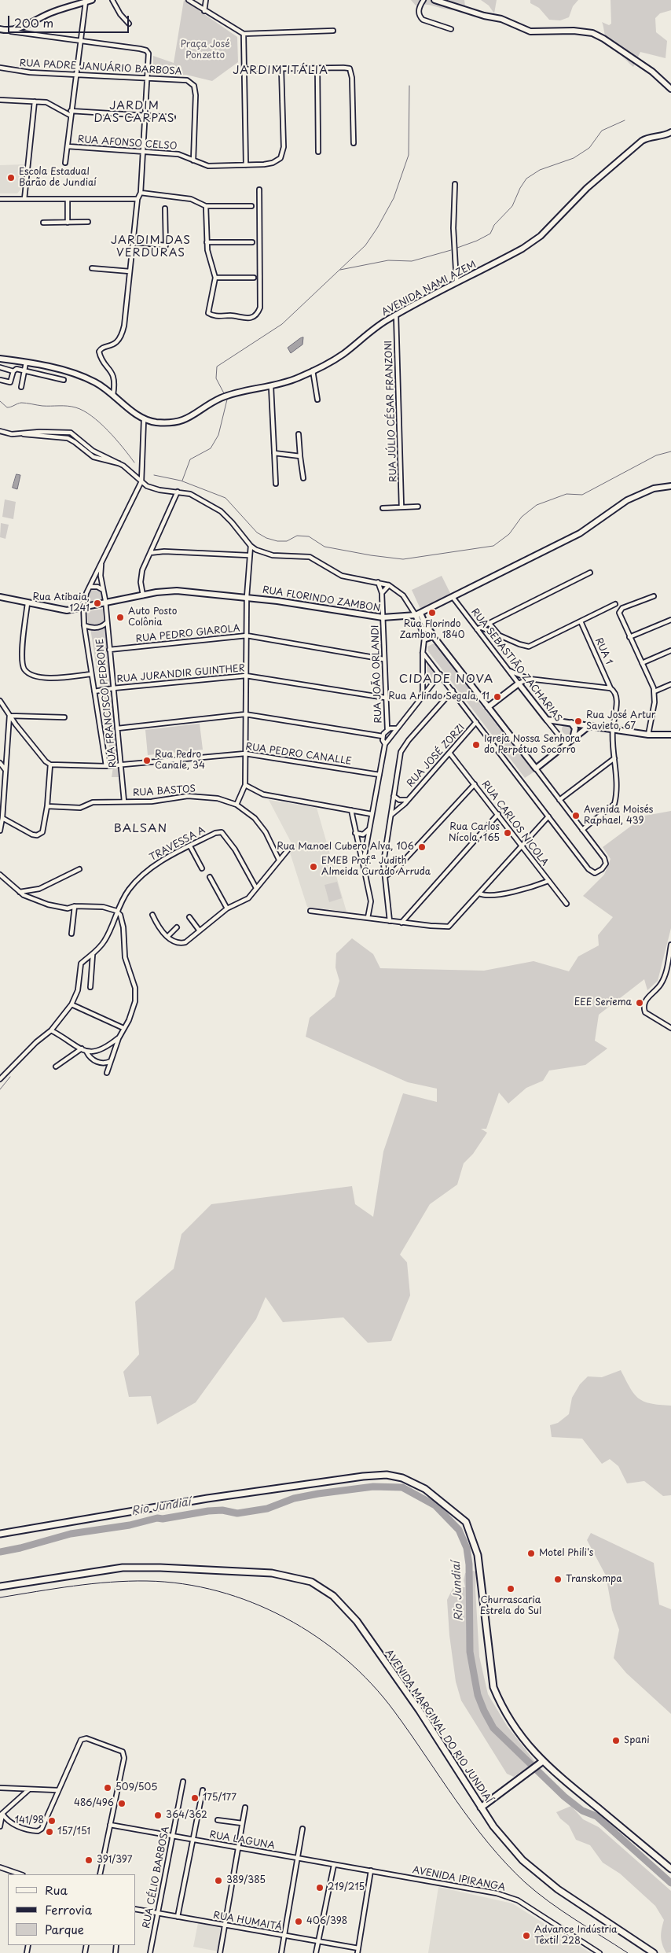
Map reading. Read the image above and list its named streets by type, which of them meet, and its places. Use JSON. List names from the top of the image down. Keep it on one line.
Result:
{"streets":{"main road":["AVENIDA MARGINAL DO RIO JUNDIAÍ"],"street":["RUA PADRE JANUÁRIO BARBOSA","RUA AFONSO CELSO","AVENIDA NAMI AZEM","RUA JÚLIO CÉSAR FRANZONI","RUA FLORINDO ZAMBON","RUA PEDRO GIAROLA","RUA 1","RUA SEBASTIÃO ZACHARIAS","RUA JURANDIR GUINTHER","RUA JOÃO ORLANDI","RUA FRANCISCO PEDRONE","RUA PEDRO CANALLE","RUA JOSÉ ZORZI","RUA BASTOS","RUA CARLOS NICOLA","TRAVESSA A","RUA LAGUNA","RUA CÉLIO BARBOSA","AVENIDA IPIRANGA","RUA HUMAITÁ"]},"crossings":[["RUA PADRE JANUÁRIO BARBOSA","RUA AFONSO CELSO"],["AVENIDA NAMI AZEM","RUA JÚLIO CÉSAR FRANZONI"],["RUA FLORINDO ZAMBON","RUA SEBASTIÃO ZACHARIAS"],["RUA FLORINDO ZAMBON","RUA JOÃO ORLANDI"],["RUA FLORINDO ZAMBON","RUA FRANCISCO PEDRONE"],["RUA PEDRO GIAROLA","RUA JOÃO ORLANDI"],["RUA PEDRO GIAROLA","RUA FRANCISCO PEDRONE"],["RUA JURANDIR GUINTHER","RUA JOÃO ORLANDI"],["RUA JURANDIR GUINTHER","RUA FRANCISCO PEDRONE"],["RUA FRANCISCO PEDRONE","RUA PEDRO CANALLE"],["RUA FRANCISCO PEDRONE","RUA BASTOS"],["RUA JOSÉ ZORZI","RUA CARLOS NICOLA"],["RUA LAGUNA","RUA CÉLIO BARBOSA"],["RUA LAGUNA","AVENIDA IPIRANGA"],["RUA CÉLIO BARBOSA","RUA HUMAITÁ"]],"districts":["JARDIM ITÁLIA","JARDIM DAS CARPAS","JARDIM DAS VERDURAS","CIDADE NOVA","BALSAN"],"water":["Rio Jundiaí"],"parks":["Praça José Ponzetto"],"places":["Escola Estadual Barão de Jundiaí","Rua Atibaia, 1241","Rua Florindo Zambon, 1840","Auto Posto Colônia","Rua Arlindo Segala, 11","Rua José Artur Savieto, 67","Igreja Nossa Senhora do Perpétuo Socorro","Rua Pedro Canale, 34","Avenida Moisés Raphael, 439","Rua Carlos Nícola, 165","Rua Manoel Cubero Alva, 106","EMEB Prof.ª Judith Almeida Curado Arruda","EEE Seriema","Motel Phili's","Transkompa","Churrascaria Estrela do Sul","Spani","509/505","175/177","486/496","364/362","141/98","157/151","391/397","389/385","219/215","406/398","Advance Indústria Têxtil 228"],"legend":["Rua","Ferrovia","Parque"],"scale_bar":"200 m"}
